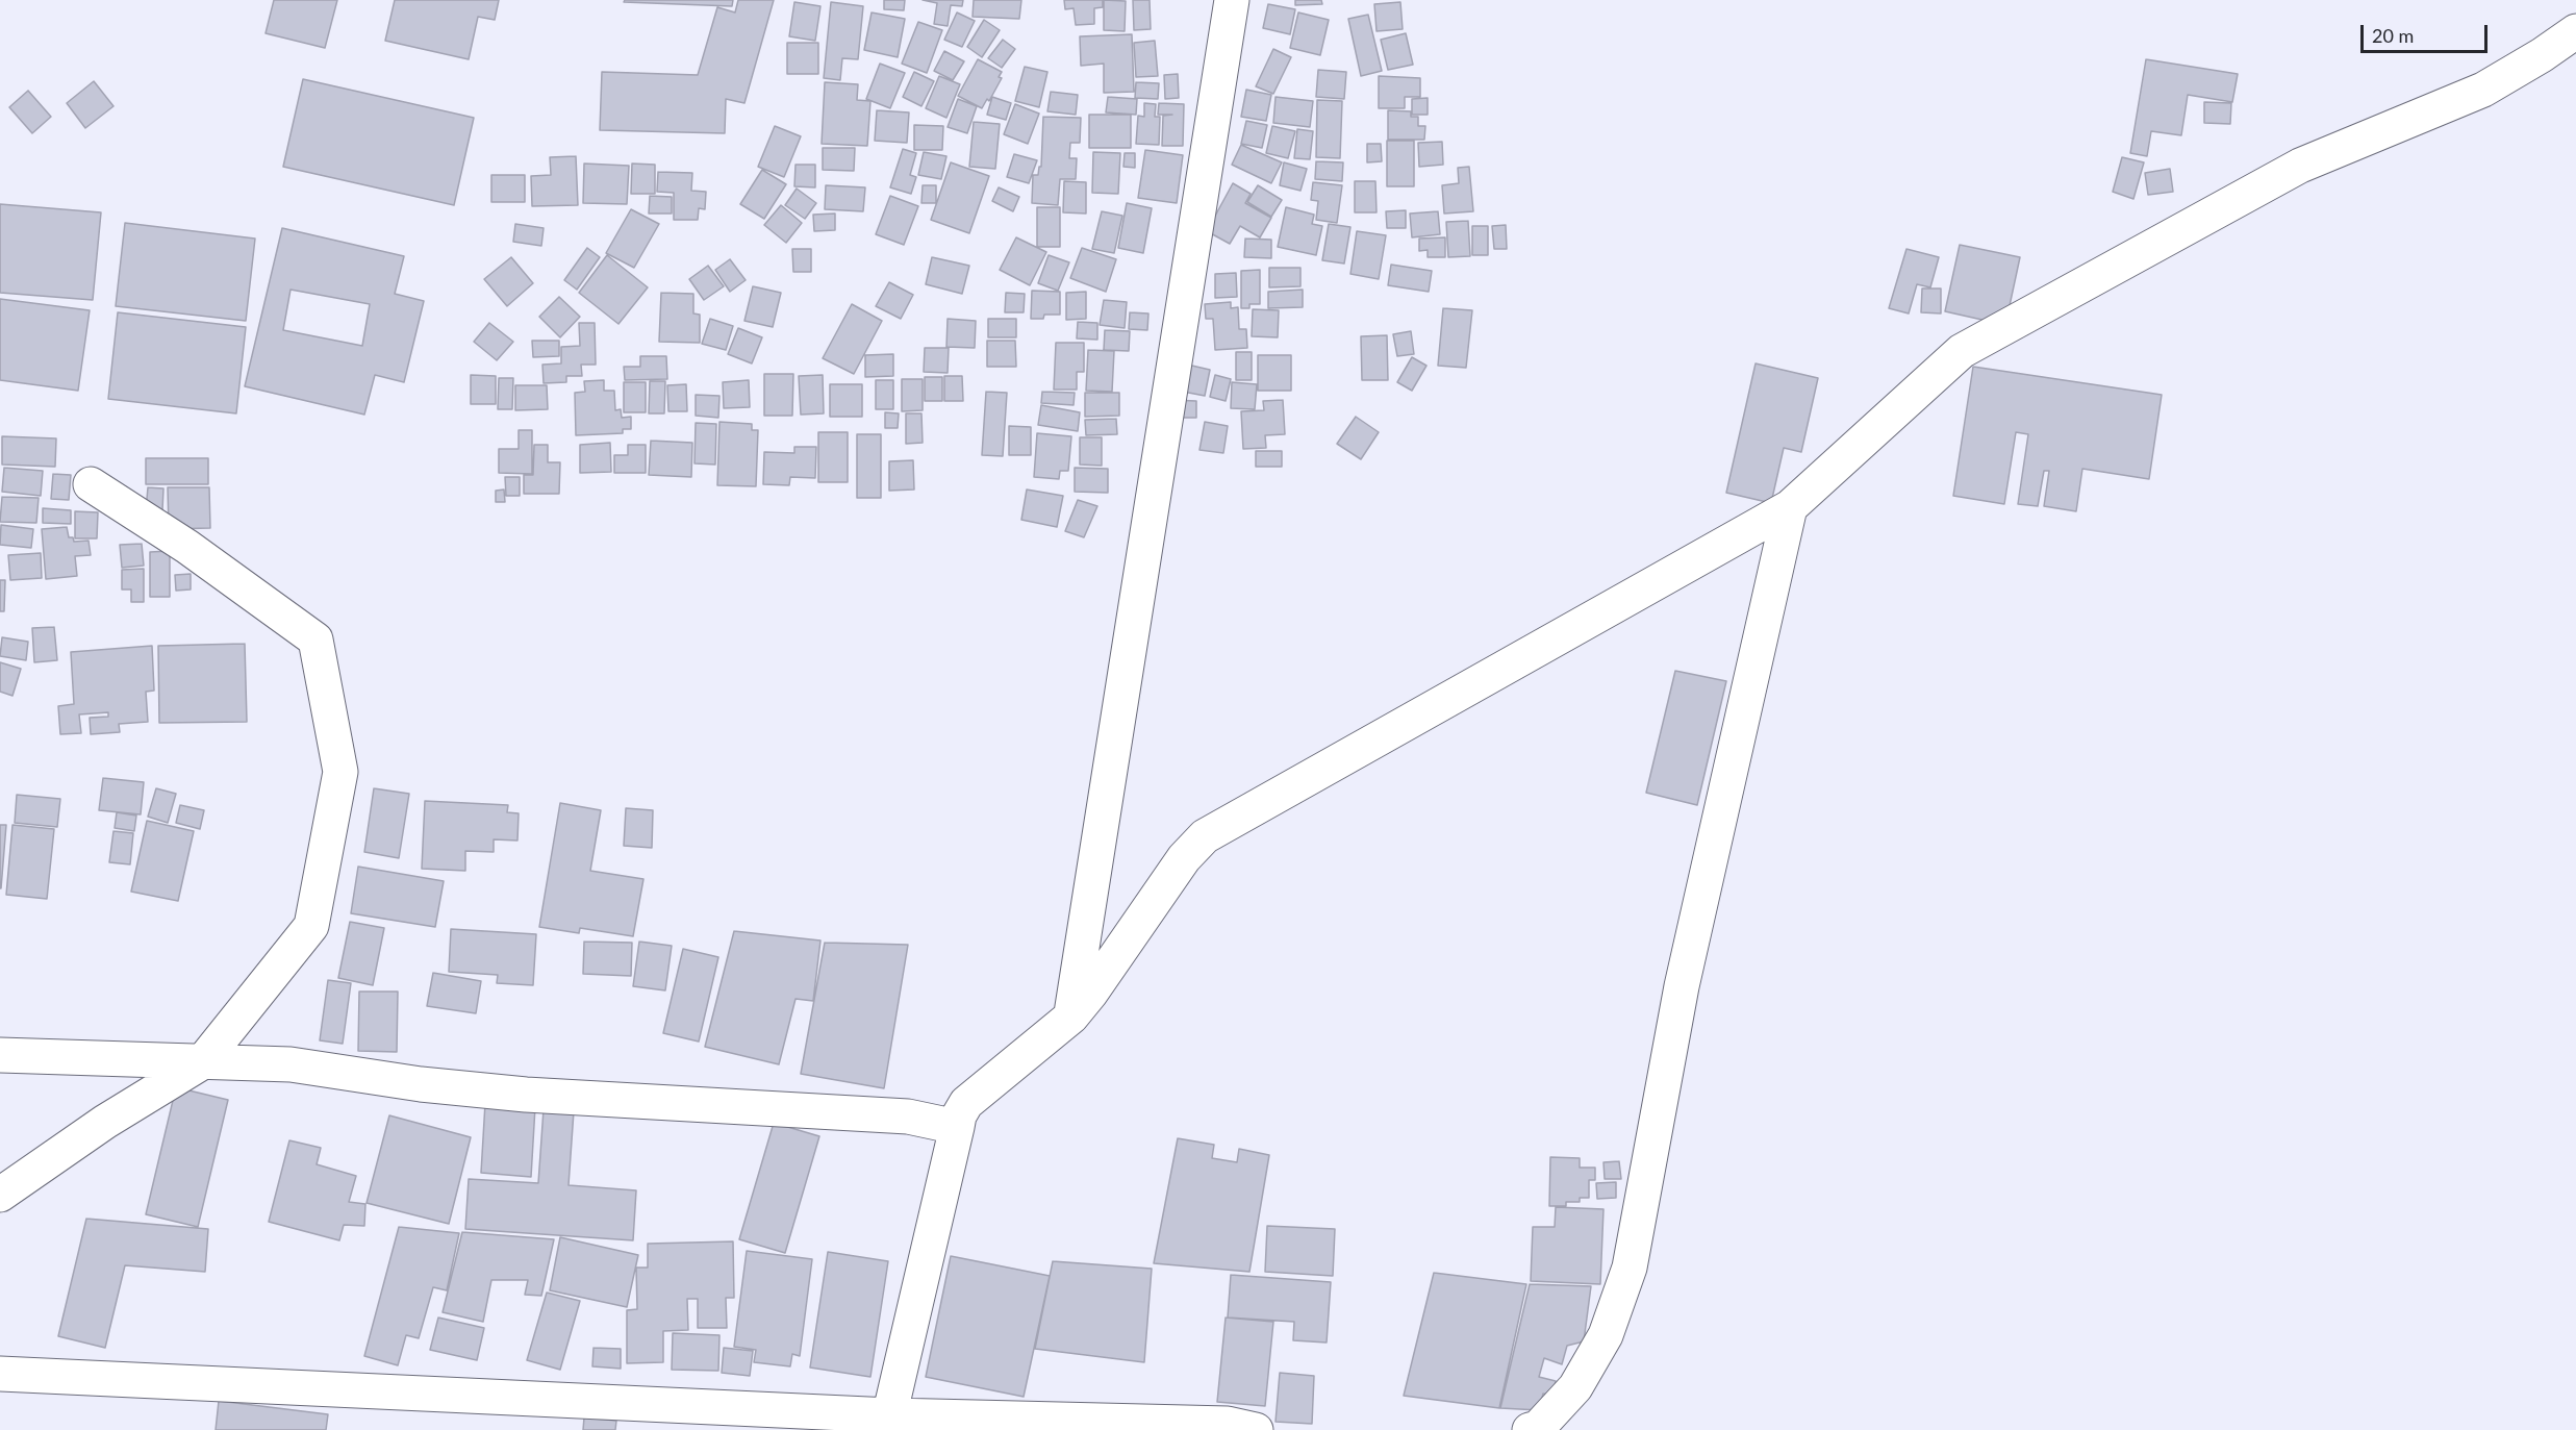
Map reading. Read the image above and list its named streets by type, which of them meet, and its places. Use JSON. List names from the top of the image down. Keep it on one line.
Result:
{"scale_bar":"20 m"}
